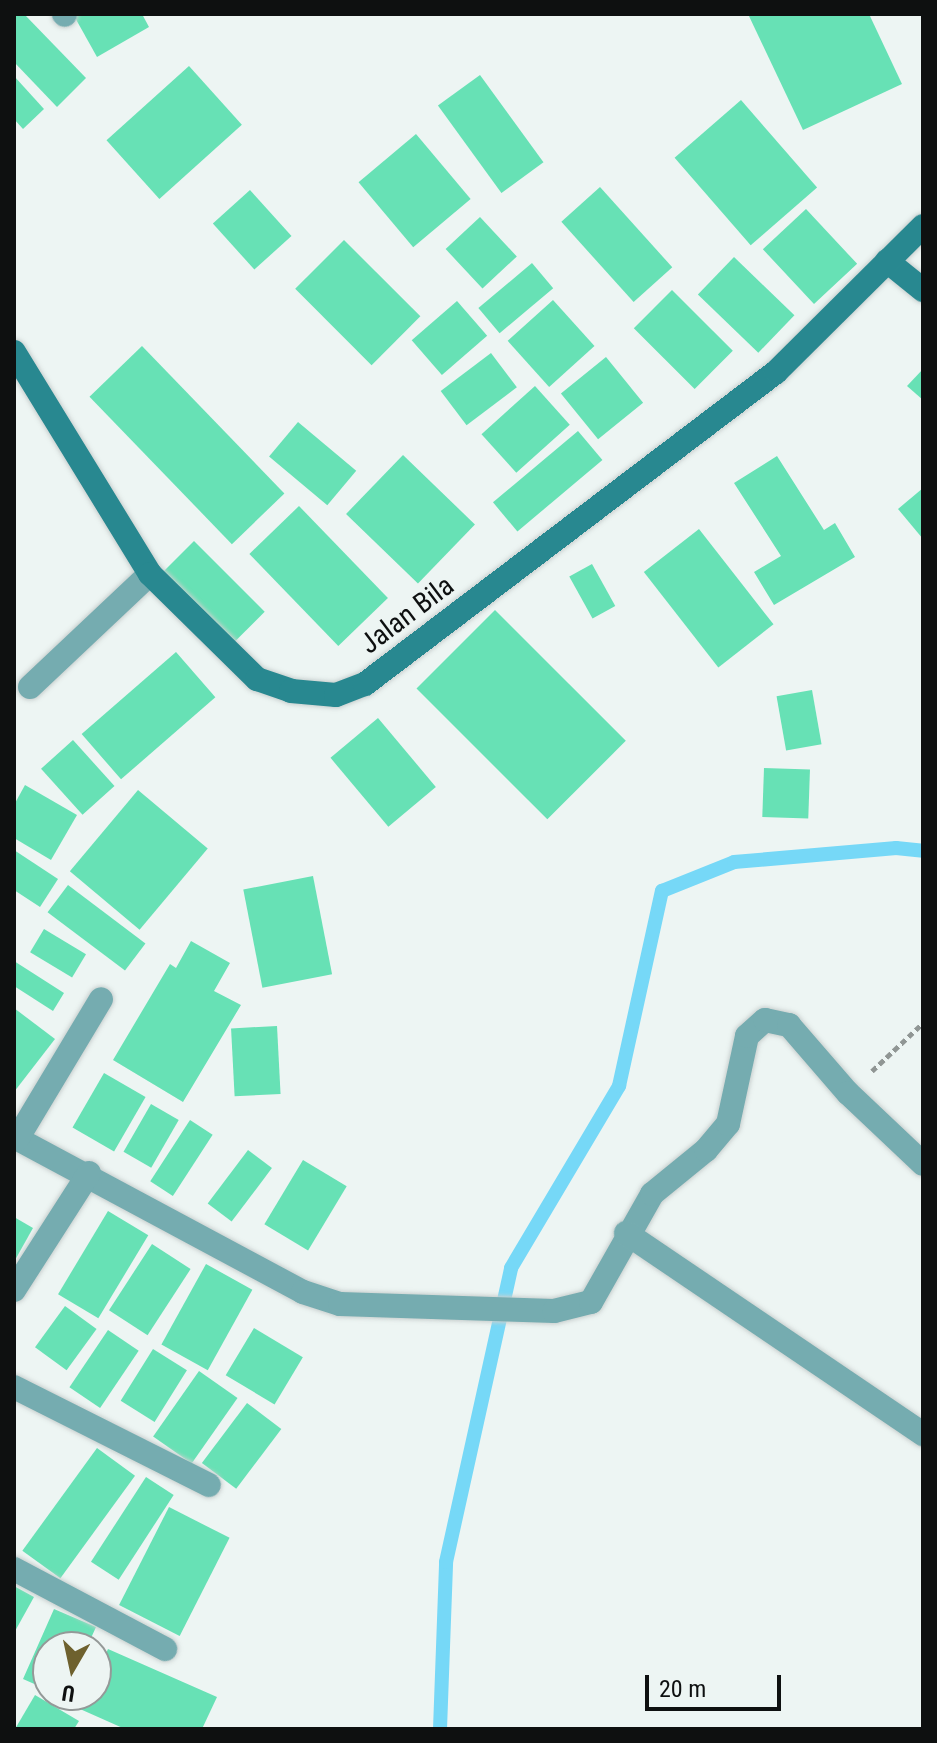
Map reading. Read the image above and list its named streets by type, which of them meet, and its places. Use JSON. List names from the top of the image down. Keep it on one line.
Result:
{"streets":{"street":["Jalan Bila"]},"scale_bar":"20 m","north":"bottom"}
